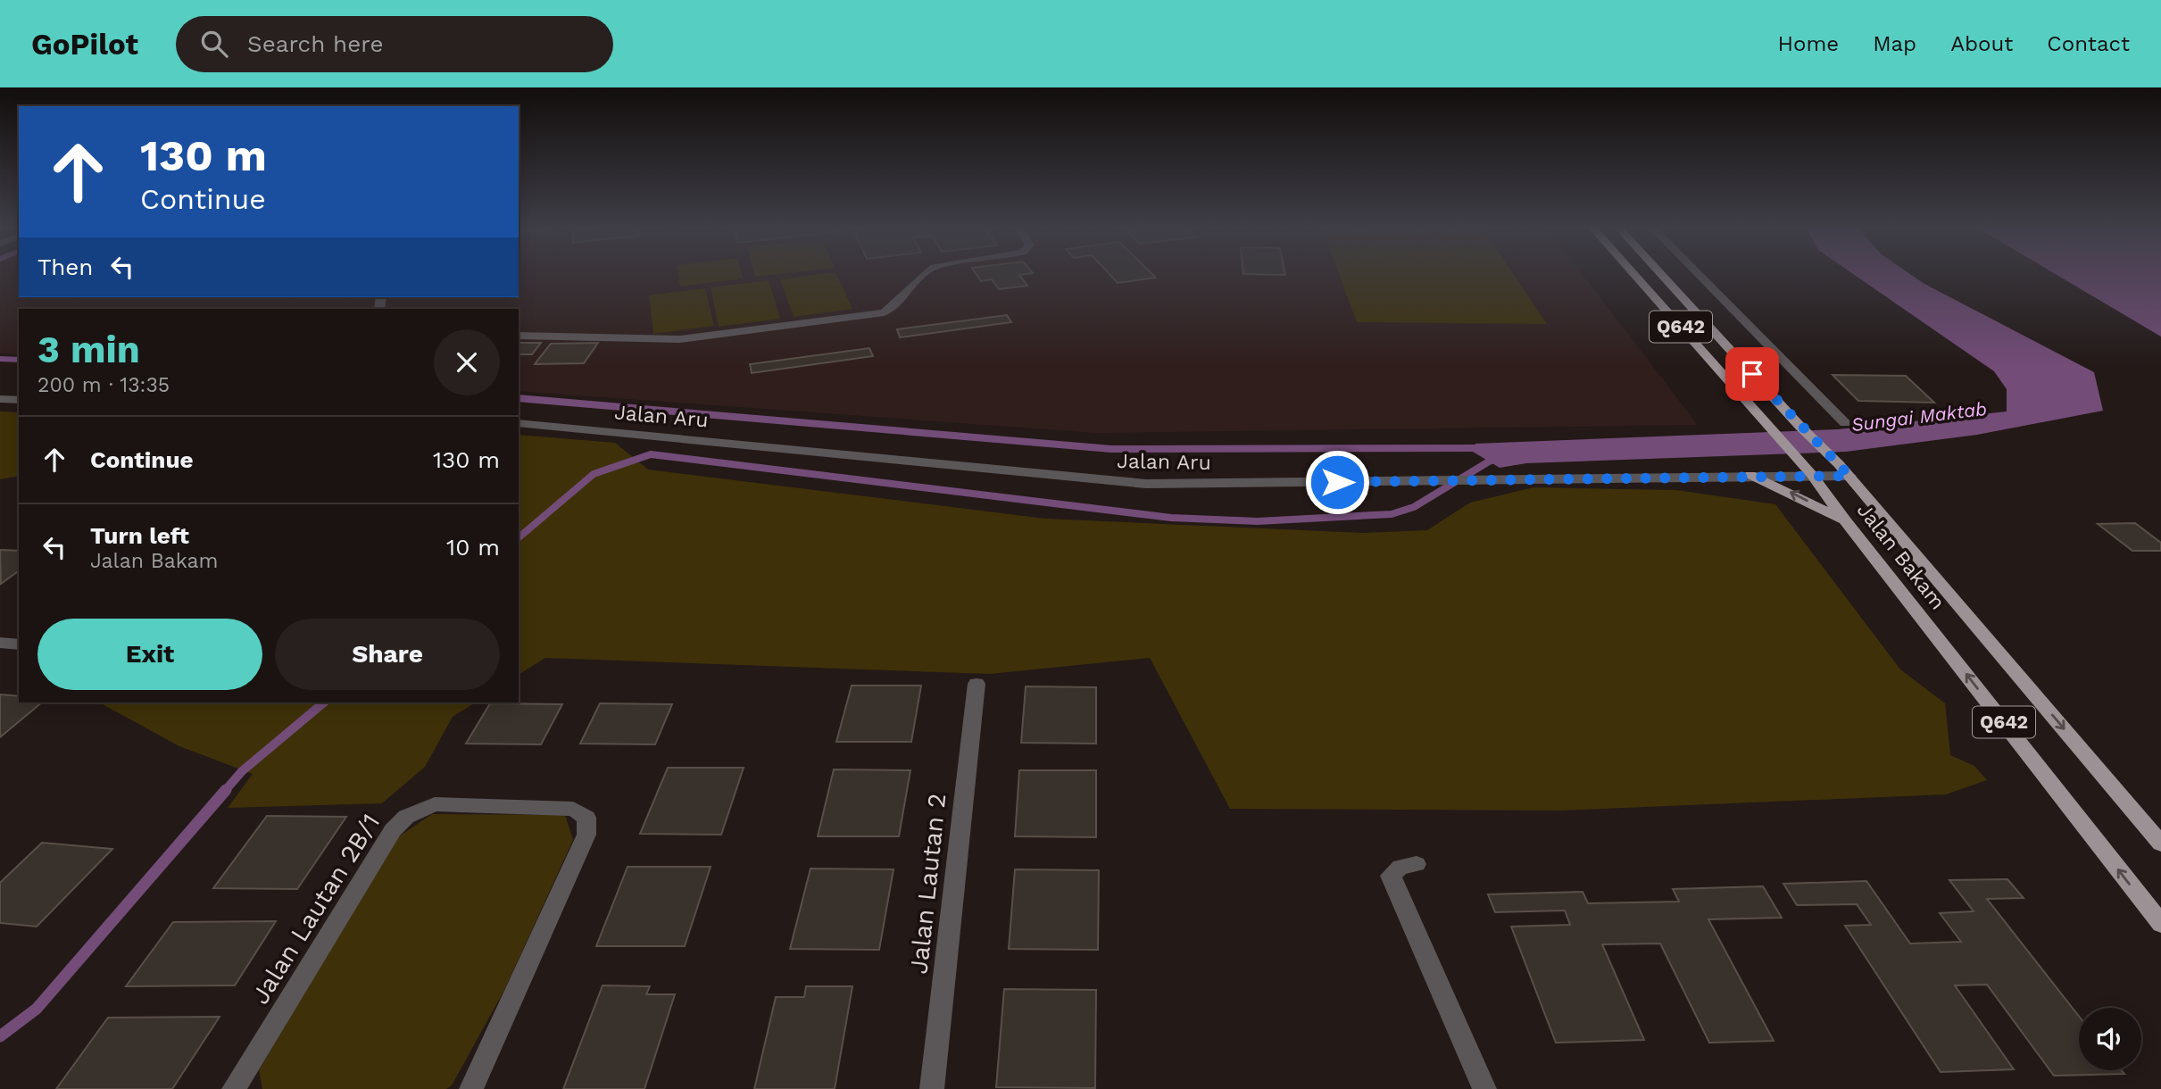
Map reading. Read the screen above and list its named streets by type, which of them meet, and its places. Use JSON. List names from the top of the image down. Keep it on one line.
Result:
{"streets":{"main road":["Q642","Jalan Bakam"],"street":["Jalan Aru","Jalan Lautan 2","Jalan Lautan 2B/1"]},"crossings":[["Jalan Aru","Jalan Bakam"]],"water":["Sungai Maktab"],"page":{"header":"GoPilot","search":"Search here","nav":["Home","Map","About","Contact"],"turn":["130 m","Continue"],"then":"Then","heading":["3 min","200 m · 13:35"],"list":[{"name":"Continue","value":"130 m"},{"name":"Turn left","note":"Jalan Bakam","value":"10 m"}],"buttons":["Exit","Share"]}}
